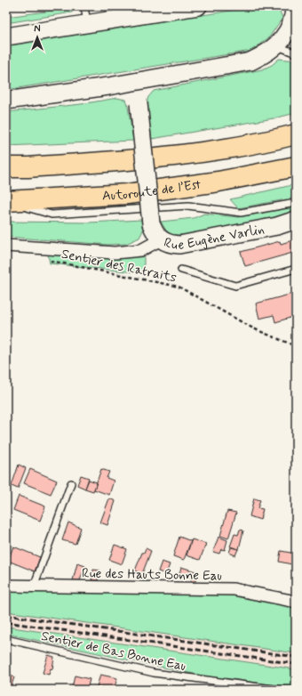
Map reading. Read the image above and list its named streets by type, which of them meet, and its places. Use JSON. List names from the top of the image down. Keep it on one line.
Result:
{"streets":{"highway":["Autoroute de l’Est"],"main road":["Rue Eugène Varlin"],"street":["Rue des Hauts Bonne Eau"],"lane":["Sentier de Bas Bonne Eau"],"path":["Sentier des Ratraits"]},"north":"top"}
